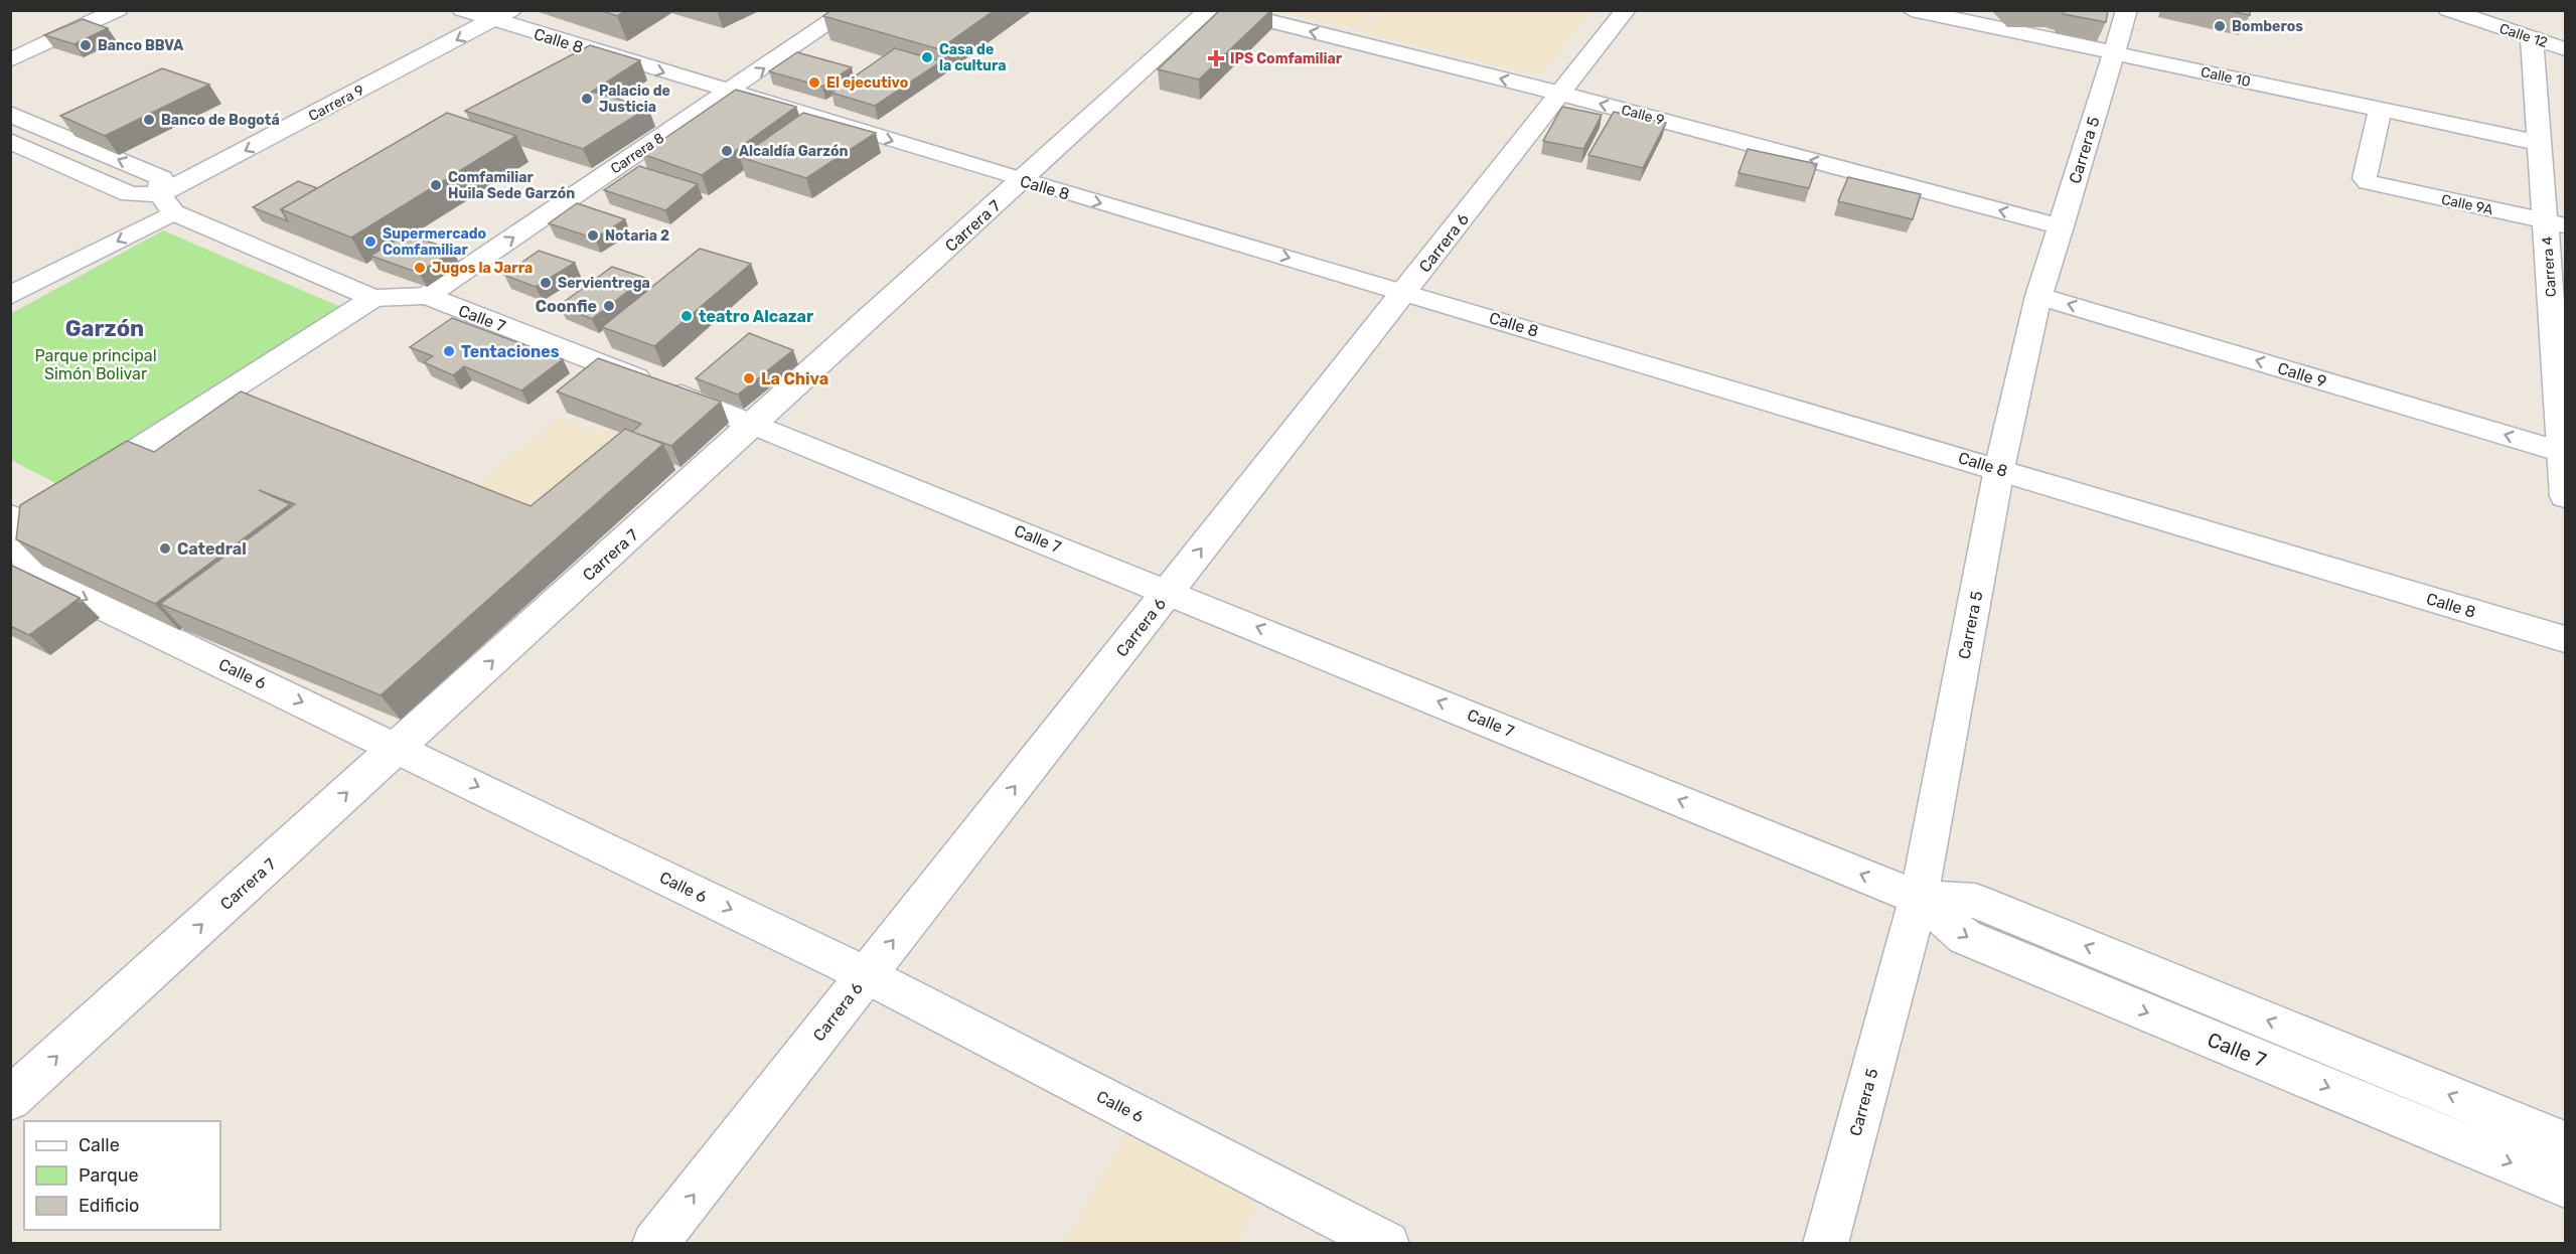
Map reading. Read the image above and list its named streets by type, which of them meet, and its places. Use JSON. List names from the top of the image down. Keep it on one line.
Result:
{"streets":{"street":["Calle 12","Calle 8","Calle 10","Carrera 9","Calle 9","Carrera 5","Carrera 8","Calle 9A","Carrera 7","Carrera 6","Carrera 4","Calle 7","Calle 6"]},"crossings":[["Calle 12","Carrera 4"],["Calle 8","Carrera 9"],["Calle 8","Carrera 5"],["Calle 8","Carrera 8"],["Calle 8","Carrera 7"],["Calle 8","Carrera 6"],["Calle 10","Carrera 5"],["Calle 10","Calle 9A"],["Calle 10","Carrera 4"],["Carrera 9","Calle 7"],["Calle 9","Carrera 5"],["Calle 9","Carrera 6"],["Calle 9","Carrera 4"],["Carrera 5","Calle 7"],["Carrera 8","Calle 7"],["Calle 9A","Carrera 4"],["Carrera 7","Calle 7"],["Carrera 7","Calle 6"],["Carrera 6","Calle 7"],["Carrera 6","Calle 6"]],"one_way":["Calle 8","Calle 9","Carrera 8","Carrera 7","Carrera 6","Calle 6"],"districts":["Garzón"],"parks":["Parque principal Simón Bolivar"],"places":{"other":["Bomberos","Banco BBVA","Casa de la cultura","El ejecutivo","Palacio de Justicia","Banco de Bogotá","Alcaldía Garzón","Comfamiliar Huila Sede Garzón","Notaria 2","Supermercado Comfamiliar","Jugos la Jarra","Servientrega","Coonfie","teatro Alcazar","Tentaciones","La Chiva","Catedral"],"health":["IPS Comfamiliar"]},"legend":["Calle","Parque","Edificio"]}
